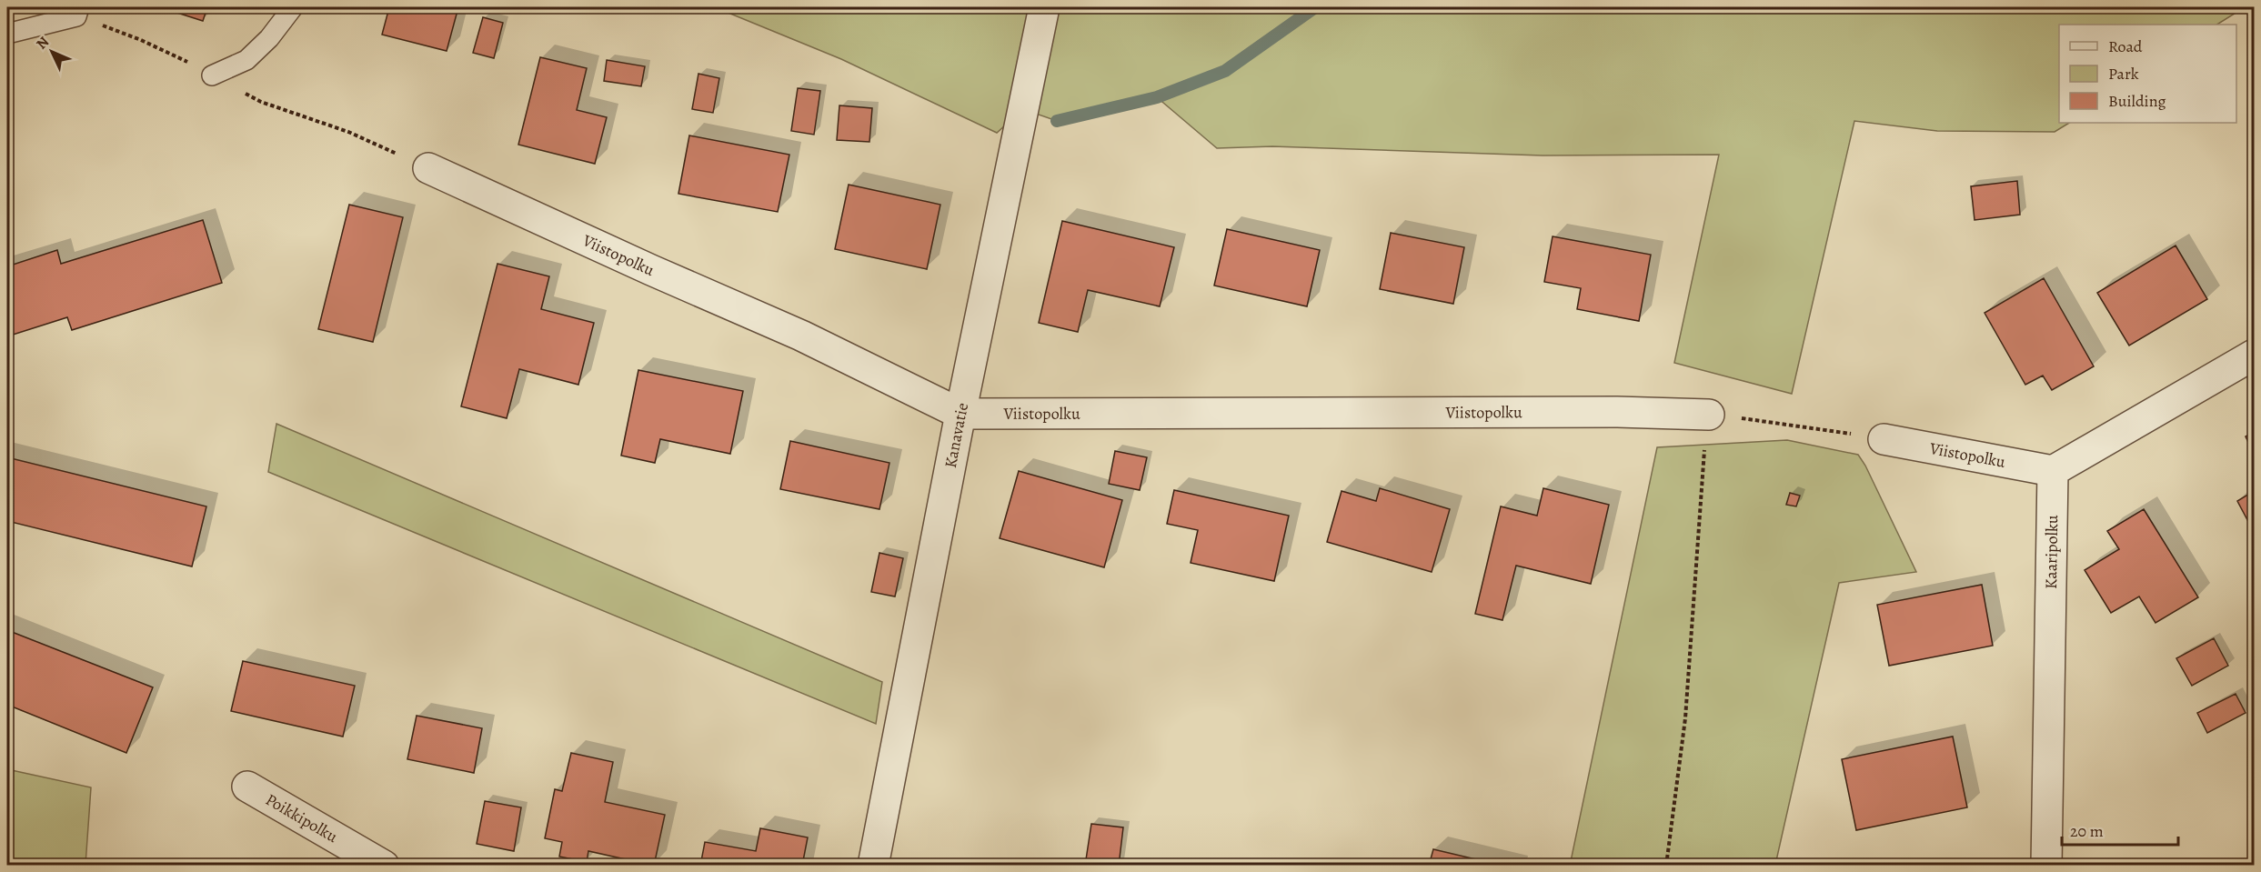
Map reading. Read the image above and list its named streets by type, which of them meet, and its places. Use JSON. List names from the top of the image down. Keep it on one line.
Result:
{"streets":{"street":["Viistopolku","Kanavatie","Kaaripolku","Poikkipolku"]},"crossings":[["Viistopolku","Kanavatie"],["Viistopolku","Kaaripolku"]],"legend":["Road","Park","Building"],"scale_bar":"20 m","north":"top left"}
